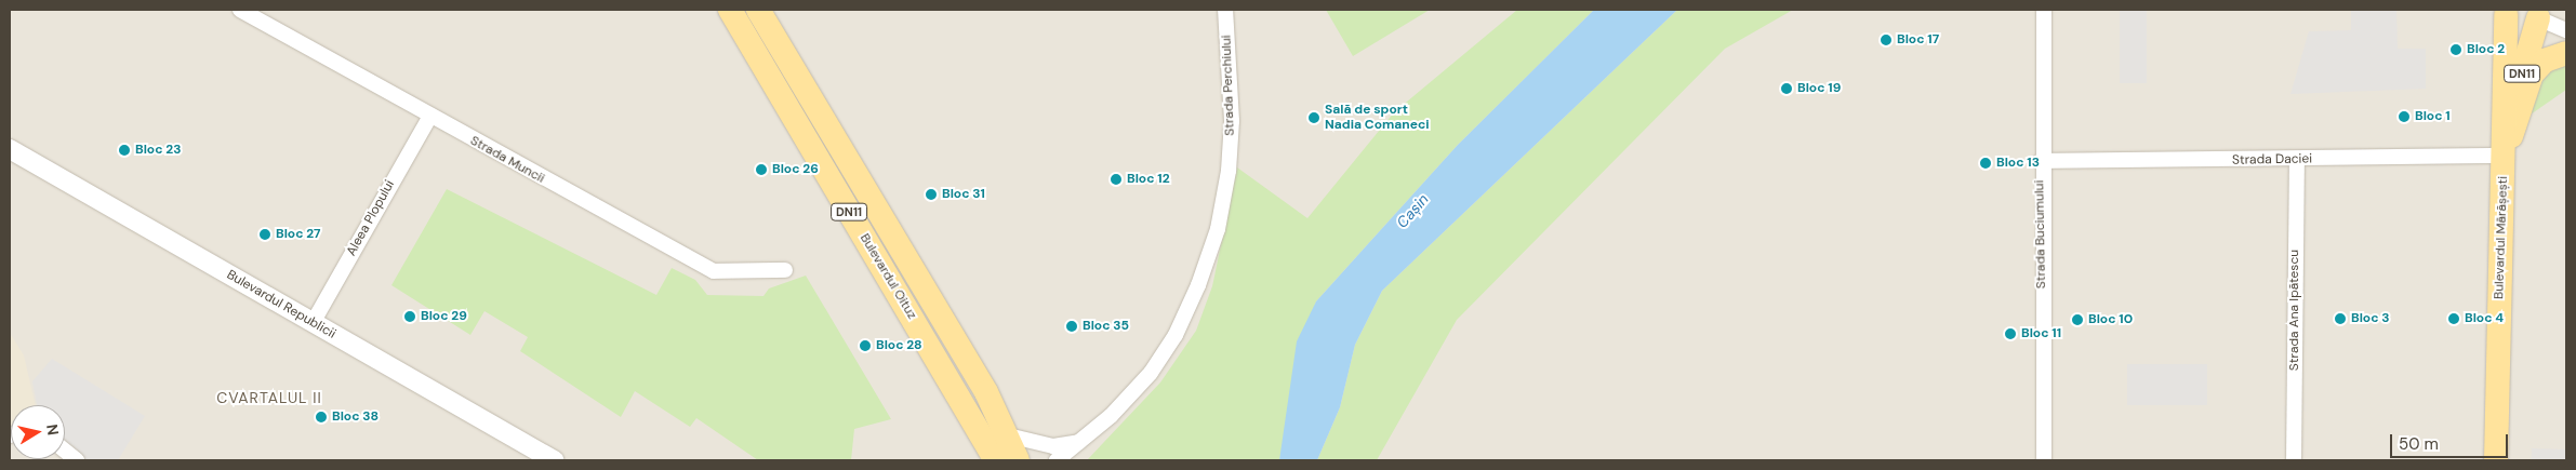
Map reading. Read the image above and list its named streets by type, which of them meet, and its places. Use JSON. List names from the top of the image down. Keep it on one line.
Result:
{"streets":{"main road":["DN11","Bulevardul Mărășești","Bulevardul Oituz"],"street":["Strada Perchiului","Strada Muncii","Strada Daciei","Aleea Plopului","Strada Buciumului","Bulevardul Republicii","Strada Ana Ipătescu"]},"crossings":[["DN11","Bulevardul Mărășești"],["Strada Muncii","Aleea Plopului"],["Strada Daciei","Strada Buciumului"],["Strada Daciei","Bulevardul Mărășești"],["Strada Daciei","Strada Ana Ipătescu"],["Aleea Plopului","Bulevardul Republicii"]],"districts":["CVARTALUL II"],"water":["Cașin"],"places":["Bloc 17","Bloc 2","Bloc 19","Bloc 1","Sală de sport Nadia Comaneci","Bloc 23","Bloc 13","Bloc 26","Bloc 12","Bloc 31","Bloc 27","Bloc 29","Bloc 3","Bloc 4","Bloc 10","Bloc 35","Bloc 11","Bloc 28","Bloc 38"],"scale_bar":"50 m","north":"right"}
